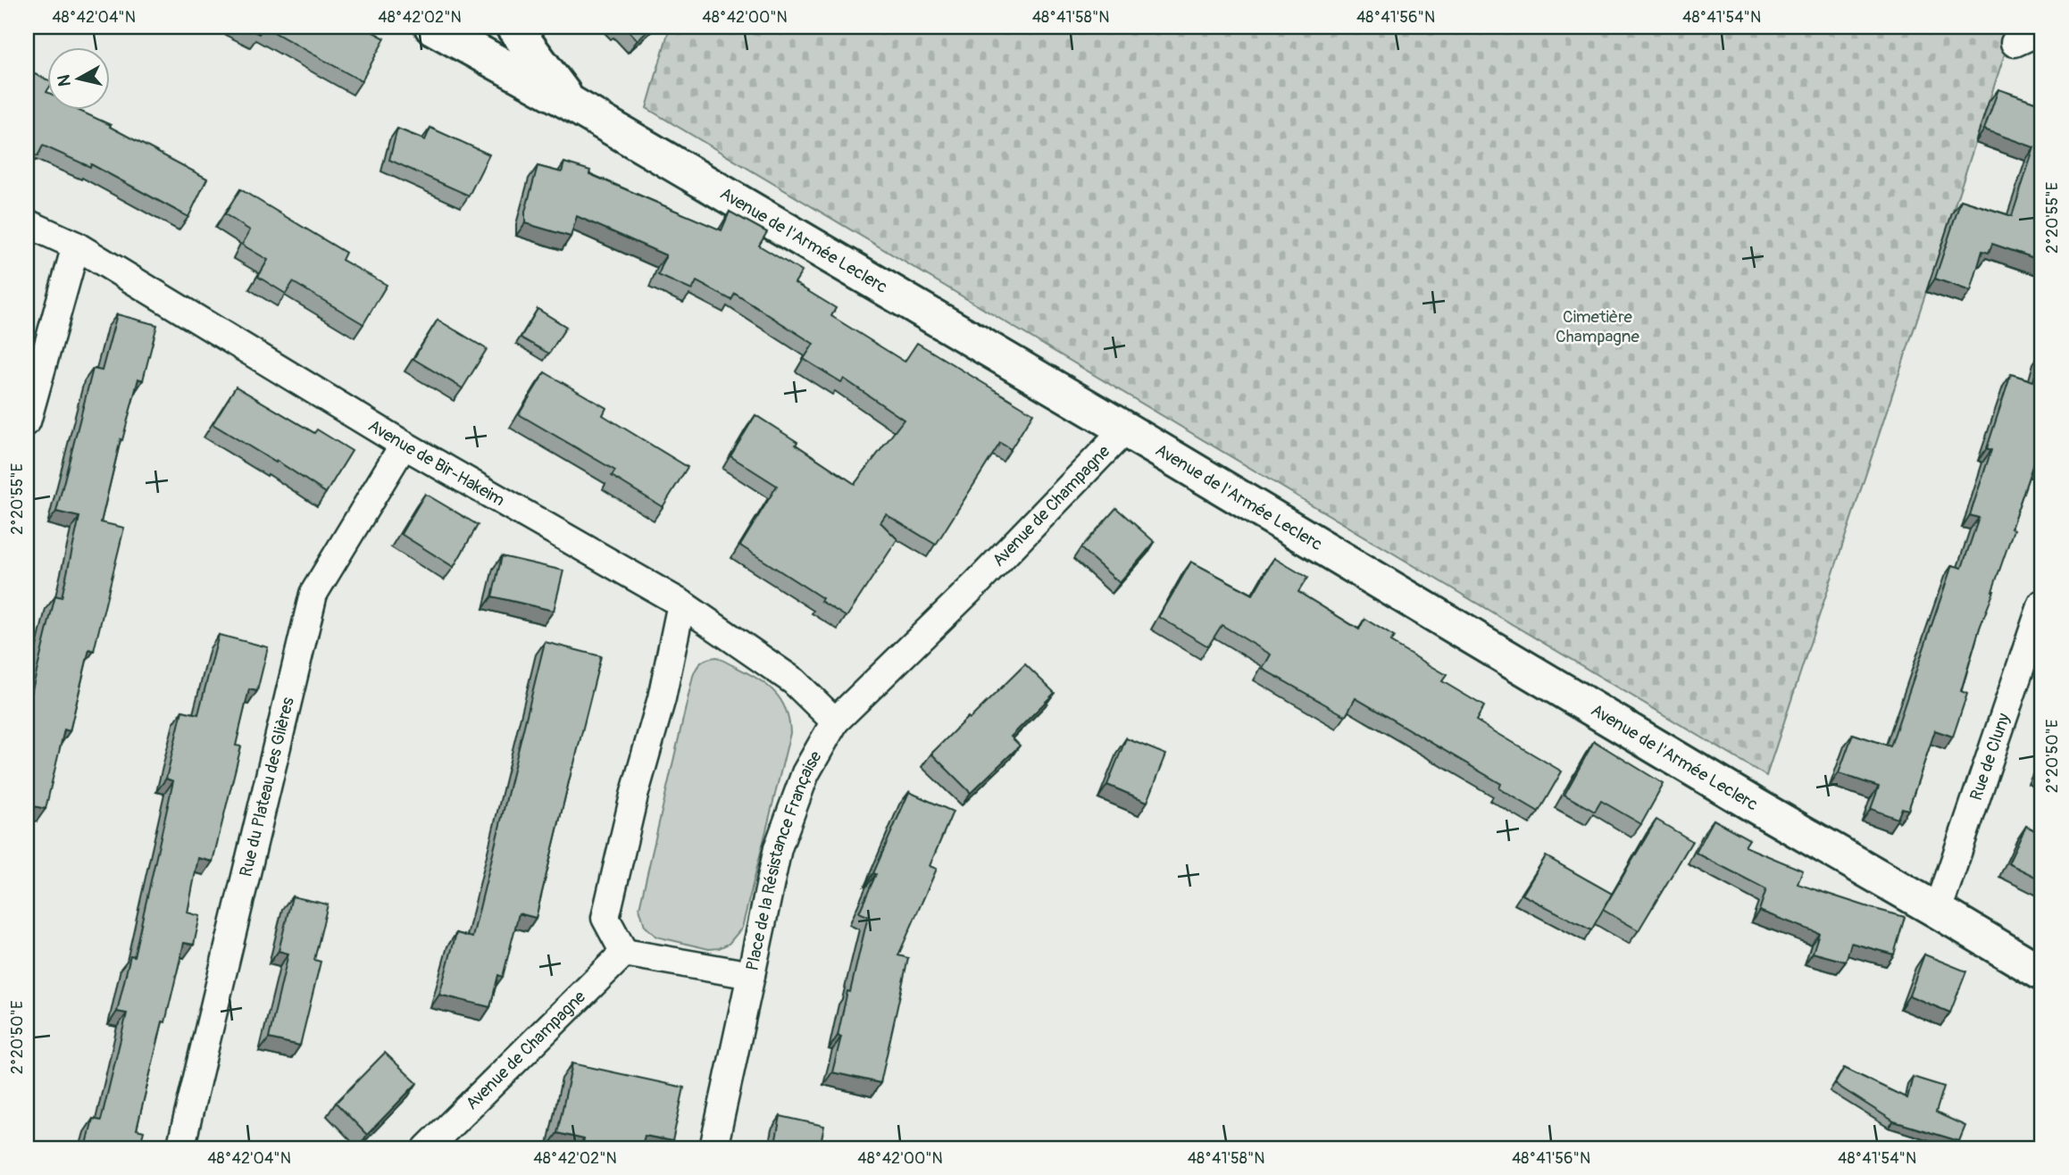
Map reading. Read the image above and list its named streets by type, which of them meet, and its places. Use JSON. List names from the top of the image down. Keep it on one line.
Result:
{"streets":{"street":["Avenue de l'Armée Leclerc","Avenue de Bir-Hakeim","Avenue de Champagne","Rue de Cluny","Rue du Plateau des Glières","Place de la Résistance Française"]},"crossings":[["Avenue de l'Armée Leclerc","Avenue de Champagne"],["Avenue de l'Armée Leclerc","Rue de Cluny"],["Avenue de Bir-Hakeim","Rue du Plateau des Glières"],["Avenue de Bir-Hakeim","Place de la Résistance Française"],["Avenue de Champagne","Place de la Résistance Française"]],"parks":["Cimetière Champagne"],"north":"left","coordinates":["48°42'04\"N","48°42'02\"N","48°42'00\"N","48°41'58\"N","48°41'56\"N","48°41'54\"N","2°20'55\"E","2°20'50\"E"]}
